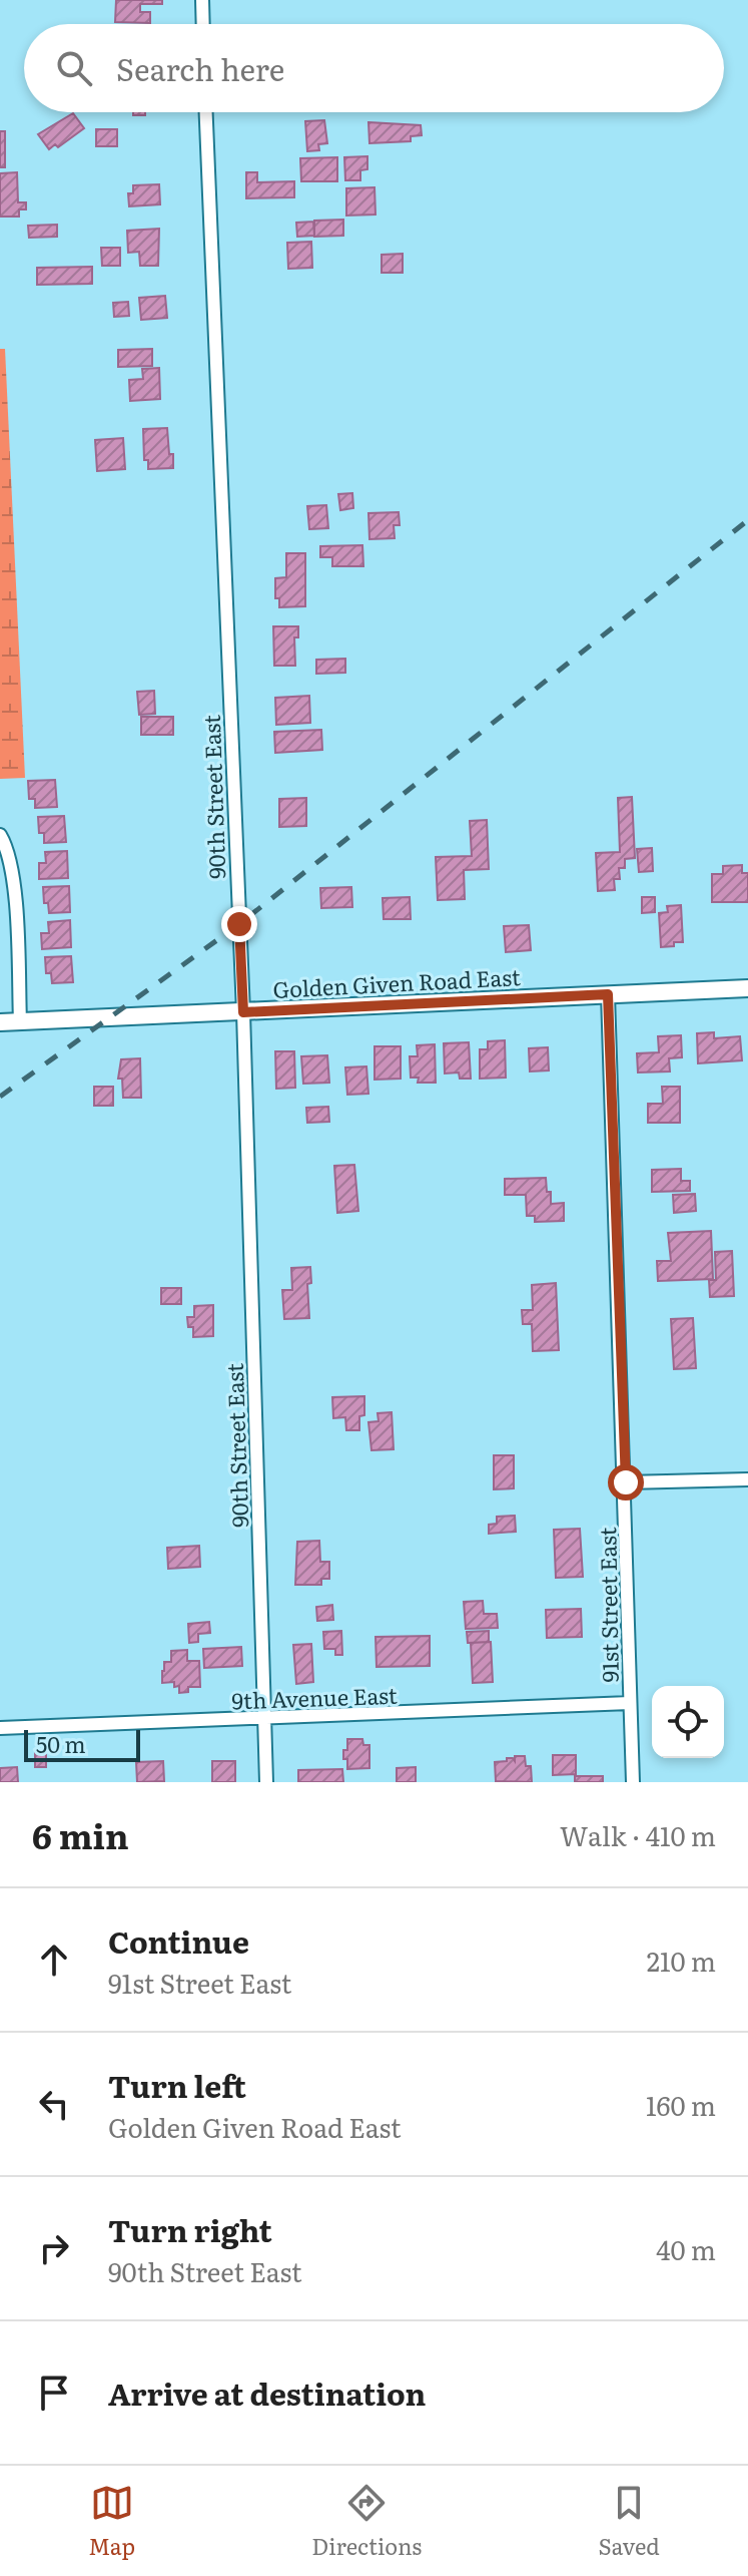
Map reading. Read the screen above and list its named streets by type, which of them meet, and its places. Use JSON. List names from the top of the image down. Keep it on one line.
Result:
{"streets":{"street":["90th Street East","Golden Given Road East","91st Street East","9th Avenue East"]},"crossings":[["90th Street East","Golden Given Road East"],["90th Street East","9th Avenue East"],["Golden Given Road East","91st Street East"],["91st Street East","9th Avenue East"]],"scale_bar":"50 m","page":{"search":"Search here","scale":"50 m","heading":["6 min","Walk · 410 m"],"list":[["Continue","91st Street East","210 m"],["Turn left","Golden Given Road East","160 m"],["Turn right","90th Street East","40 m"],"Arrive at destination"],"nav":["Map","Directions","Saved"]}}
